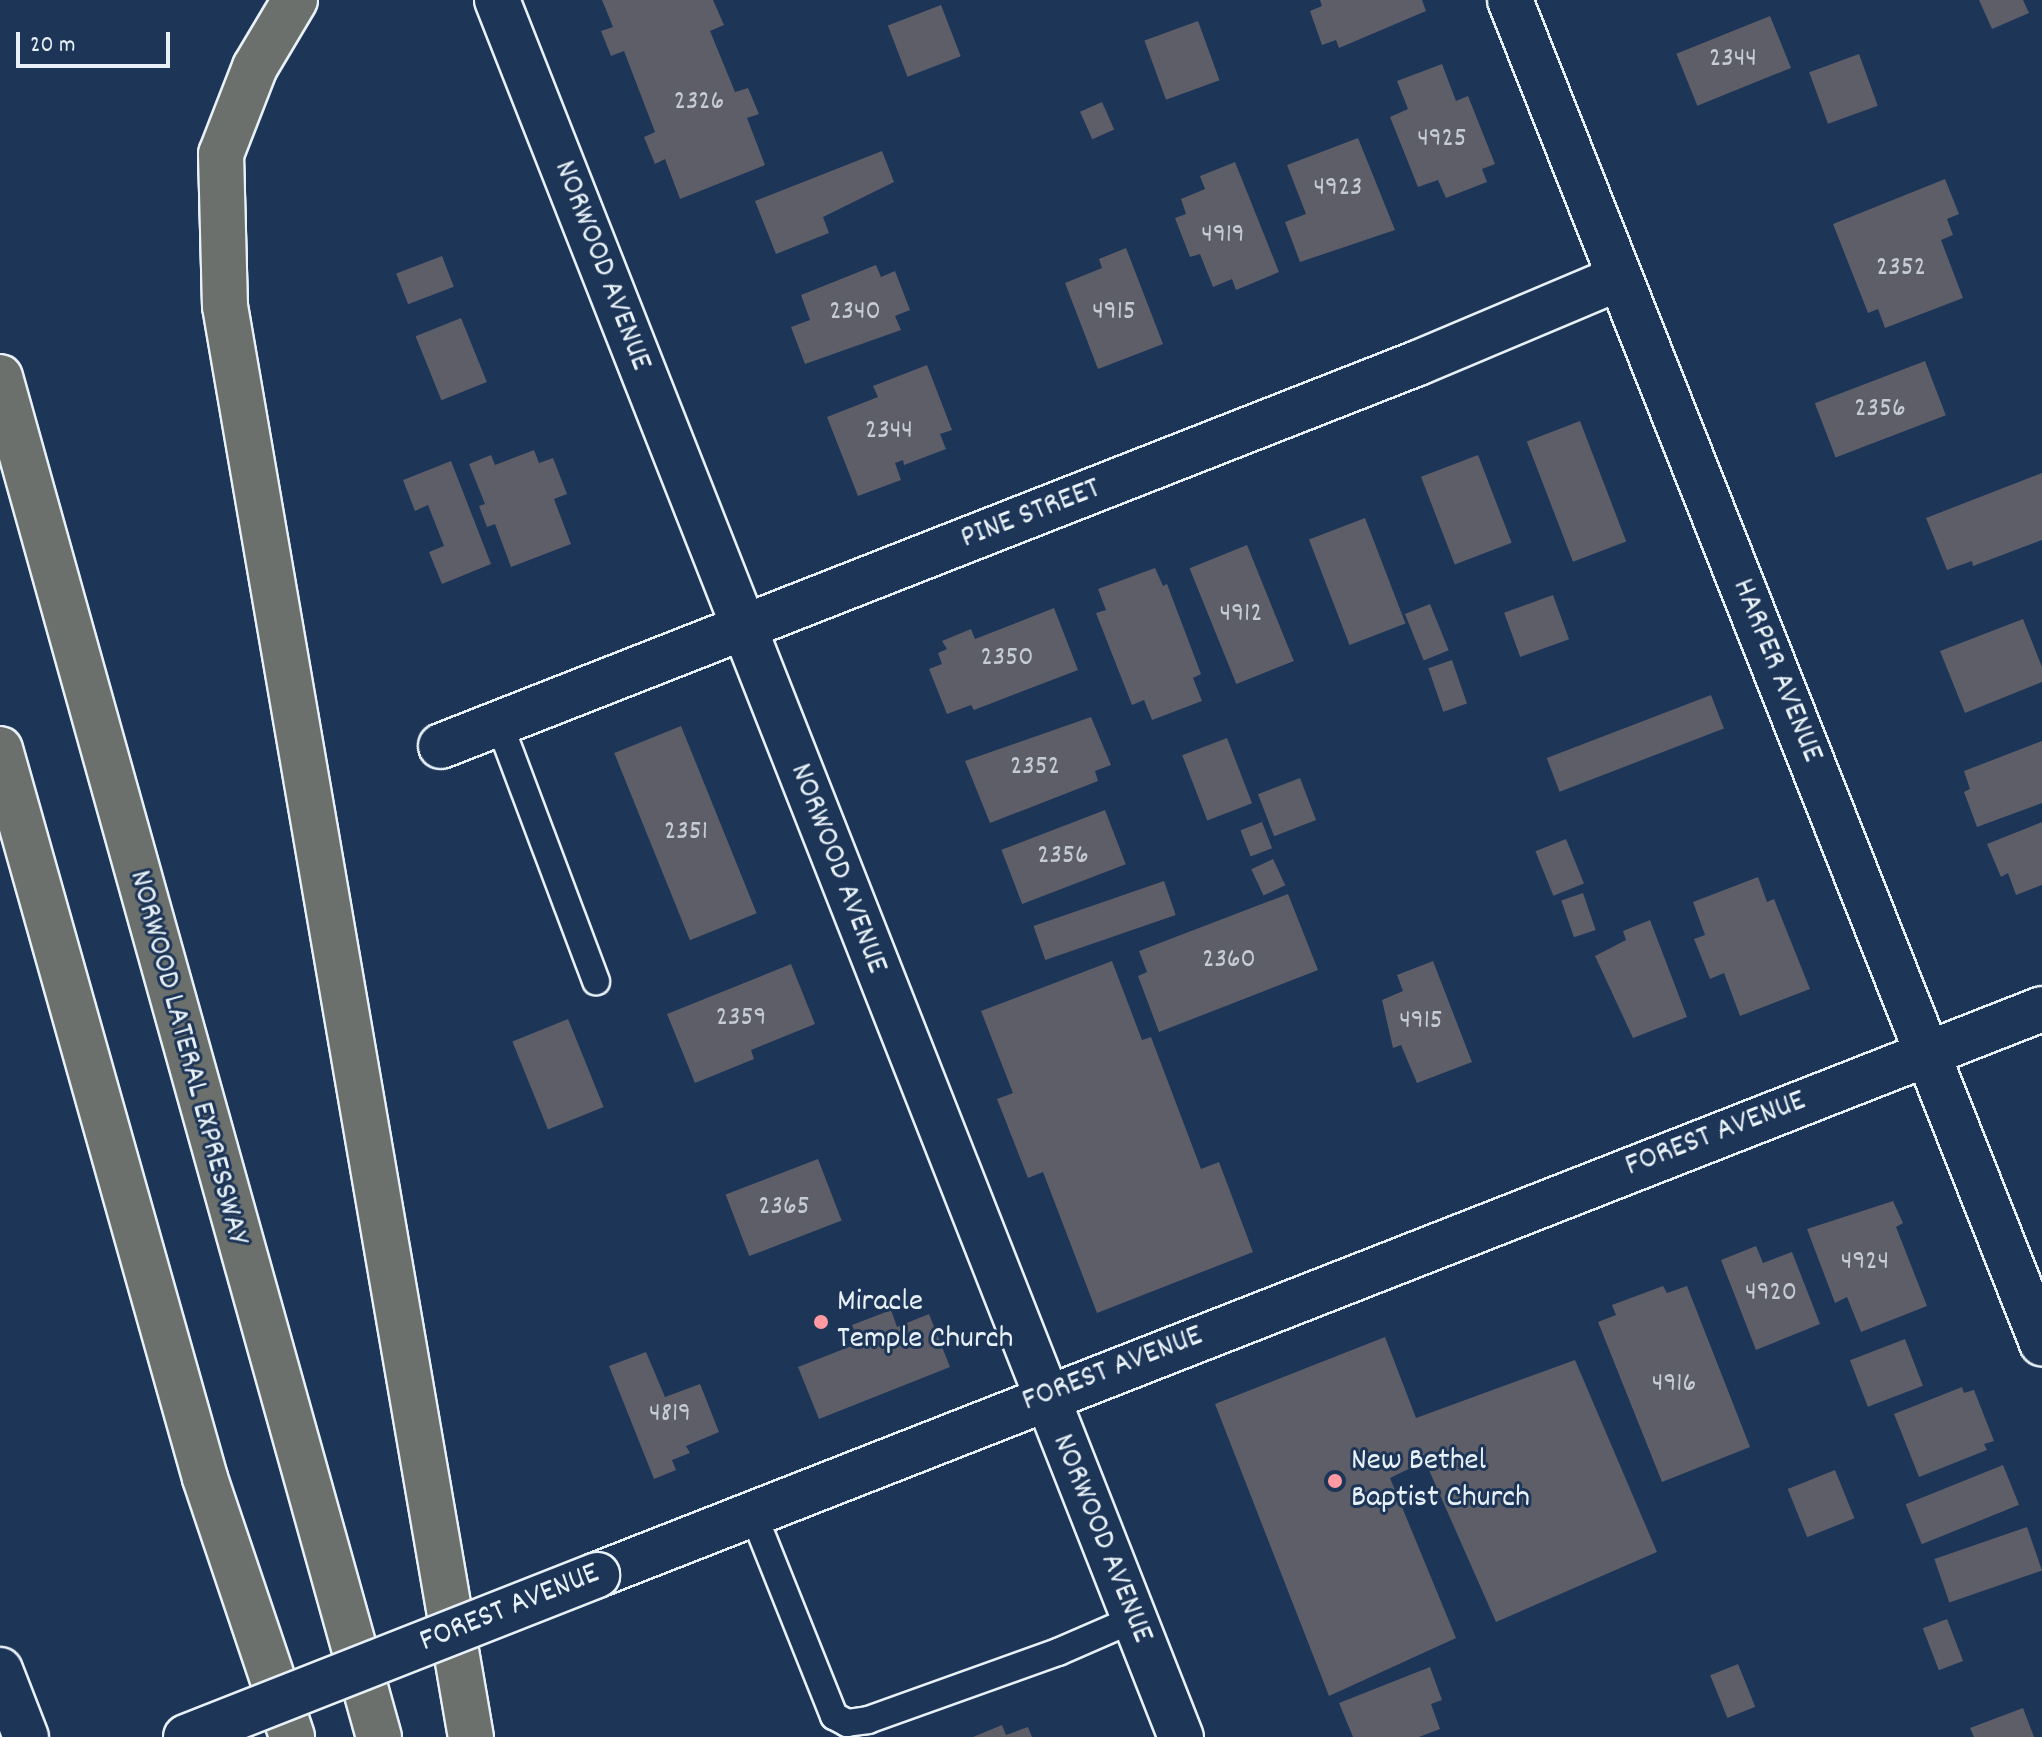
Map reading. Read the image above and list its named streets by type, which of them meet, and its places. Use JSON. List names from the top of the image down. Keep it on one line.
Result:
{"streets":{"highway":["NORWOOD LATERAL EXPRESSWAY"],"street":["NORWOOD AVENUE","PINE STREET","HARPER AVENUE","FOREST AVENUE"]},"crossings":[["NORWOOD AVENUE","PINE STREET"],["NORWOOD AVENUE","FOREST AVENUE"],["PINE STREET","HARPER AVENUE"],["HARPER AVENUE","FOREST AVENUE"]],"places":["Miracle Temple Church","New Bethel Baptist Church"],"house_numbers":["2344","2326","4925","4923","4919","2352","2340","4915","2356","2344","4912","2350","2352","2351","2356","2360","2359","4915","2365","4924","4920","4916","4819"],"scale_bar":"20 m"}
